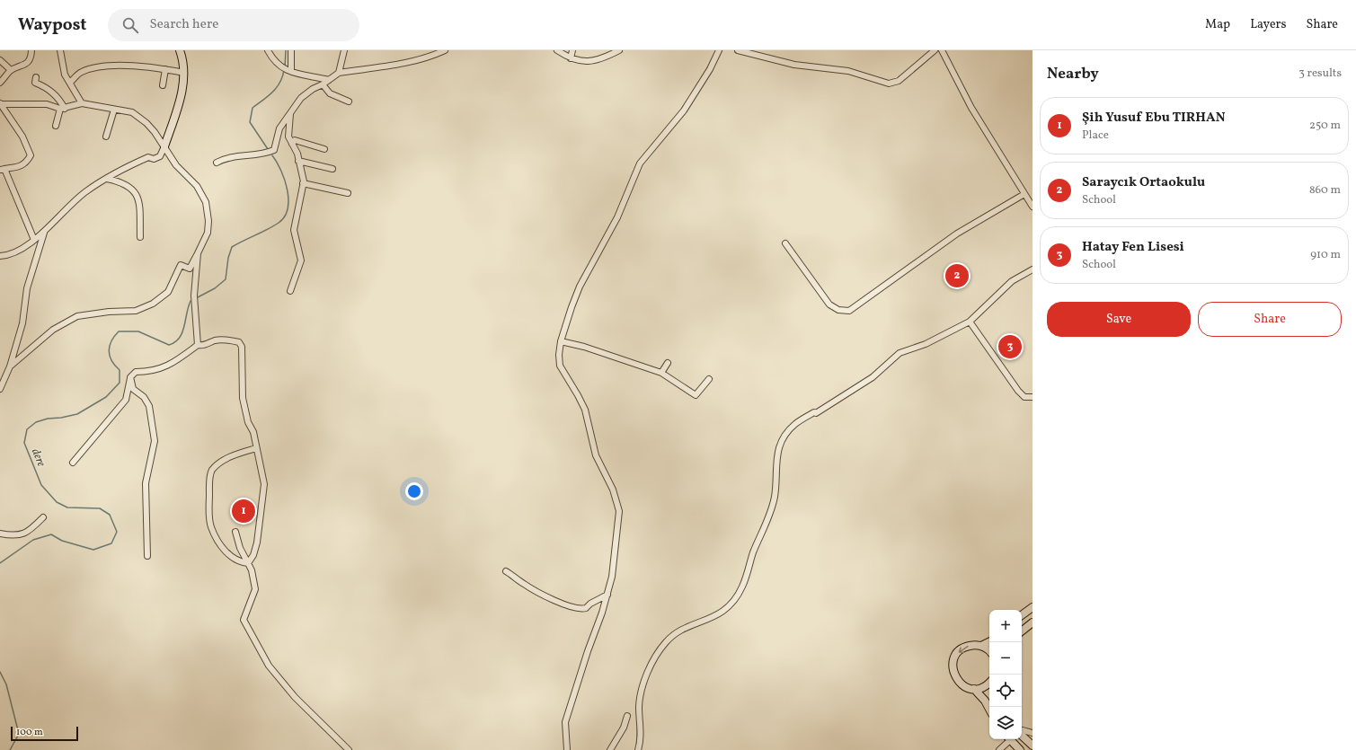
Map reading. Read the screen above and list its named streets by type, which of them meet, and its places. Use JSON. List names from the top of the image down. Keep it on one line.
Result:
{"water":["dere"],"scale_bar":"100 m","page":{"header":"Waypost","search":"Search here","nav":["Map","Layers","Share"],"heading":["Nearby","3 results"],"list":[{"mark":"1","name":"Şih Yusuf Ebu TIRHAN","note":"Place","value":"250 m"},{"mark":"2","name":"Saraycık Ortaokulu","note":"School","value":"860 m"},{"mark":"3","name":"Hatay Fen Lisesi","note":"School","value":"910 m"}],"pins":["2","3","1"],"buttons":["Save","Share"],"map_buttons":["+","−"],"scale":"100 m"}}
